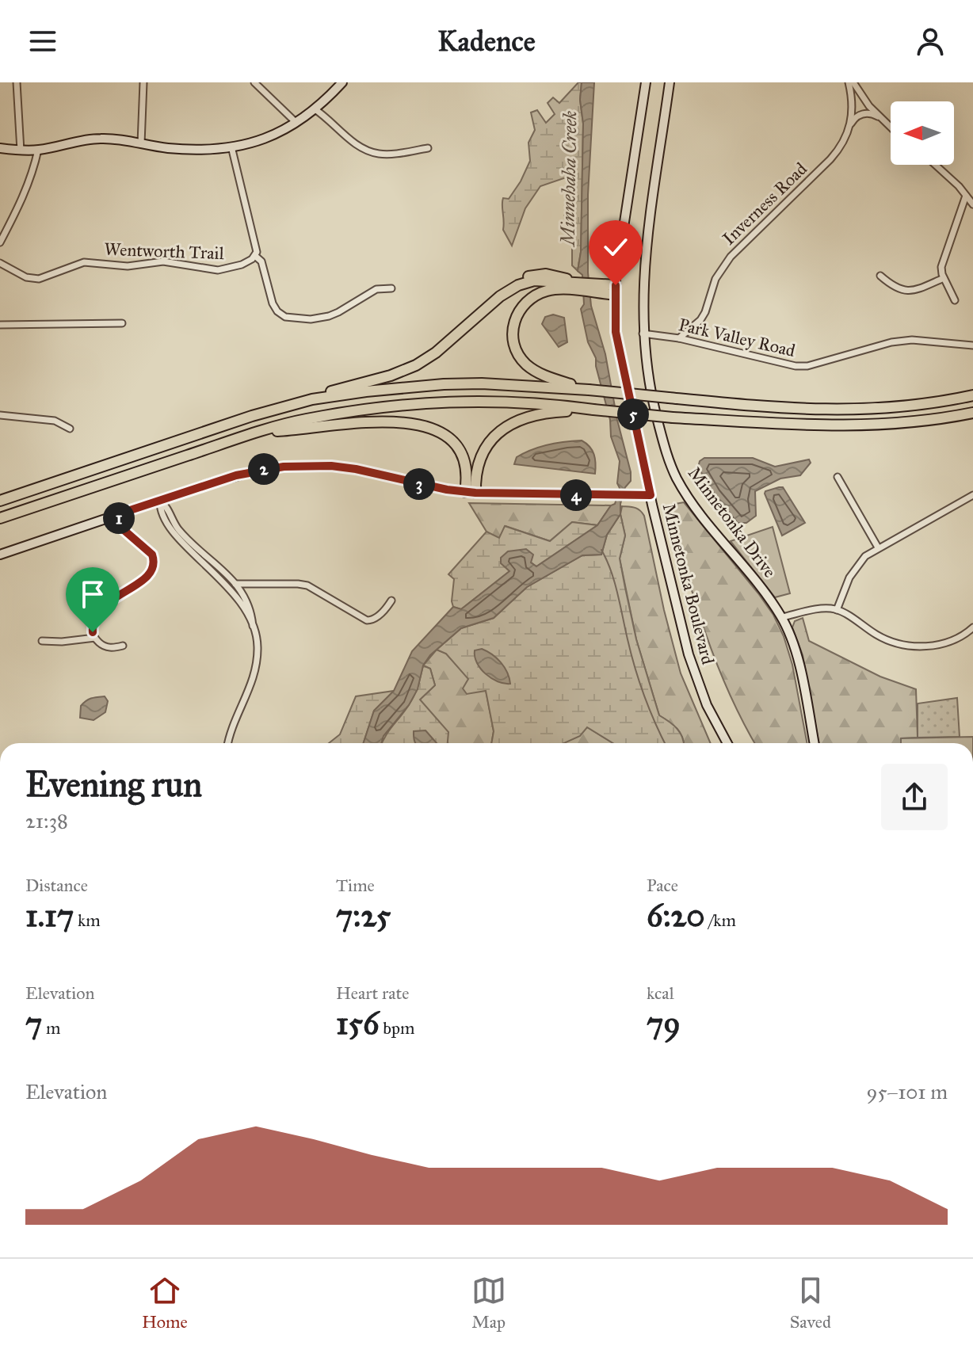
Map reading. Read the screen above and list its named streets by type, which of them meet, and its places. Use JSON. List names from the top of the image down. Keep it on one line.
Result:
{"streets":{"main road":["Minnetonka Drive","Minnetonka Boulevard"],"street":["Inverness Road","Wentworth Trail","Park Valley Road"]},"crossings":[["Inverness Road","Park Valley Road"],["Park Valley Road","Minnetonka Drive"]],"water":["Minnehaha Creek"],"north":"left","page":{"header":"Kadence","pins":["5","2","3","4","1"],"heading":["Evening run","21:38"],"stats":[["Distance","1.17 km"],["Time","7:25"],["Pace","6:20 /km"],["Elevation","7 m"],["Heart rate","156 bpm"],["kcal","79"]],"chart":["Elevation","95–101 m"],"tabs":["Home","Map","Saved"]}}
